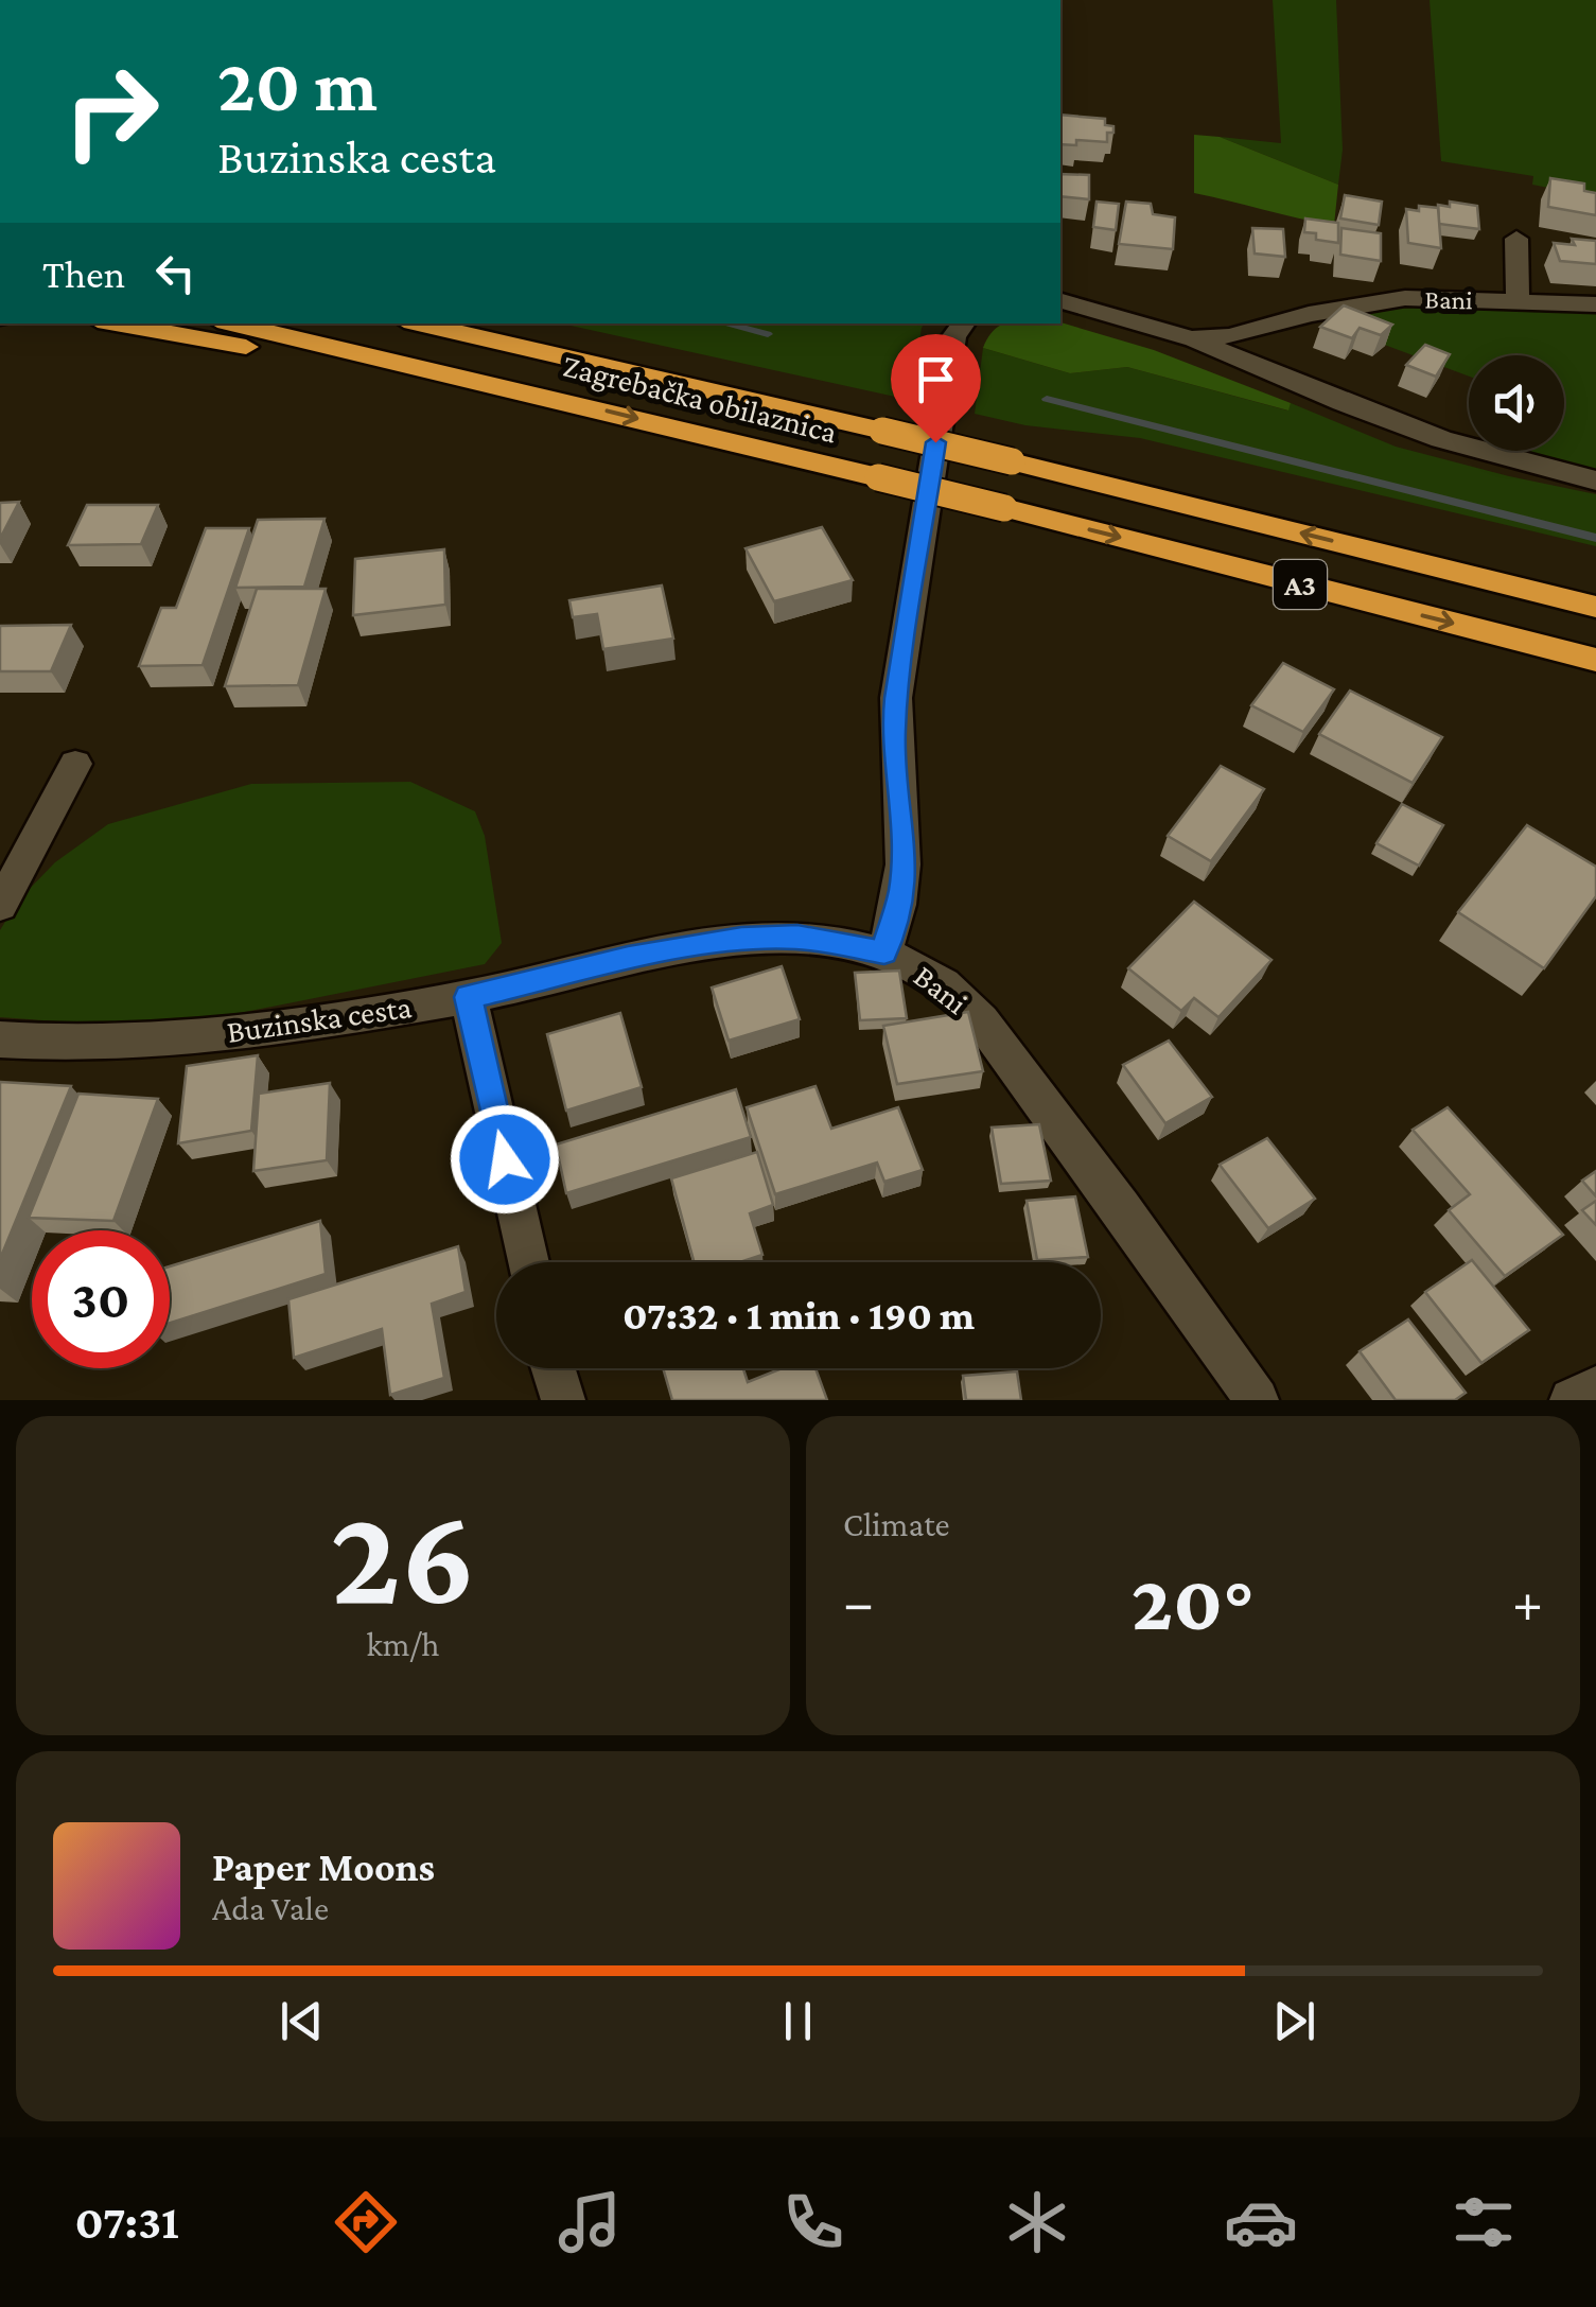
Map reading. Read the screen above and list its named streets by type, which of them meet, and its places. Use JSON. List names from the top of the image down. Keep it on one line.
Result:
{"streets":{"highway":["Zagrebačka obilaznica","A3"],"street":["Bani","Buzinska cesta"]},"crossings":[["Bani","Buzinska cesta"]],"page":{"turn":["20 m","Buzinska cesta"],"then":"Then","limit":"30","trip":"07:32 · 1 min · 190 m","tile":[["26","km/h"],"Climate"],"heat":["−","20°","+"],"song":["Paper Moons","Ada Vale"],"tabs":"07:31"}}
